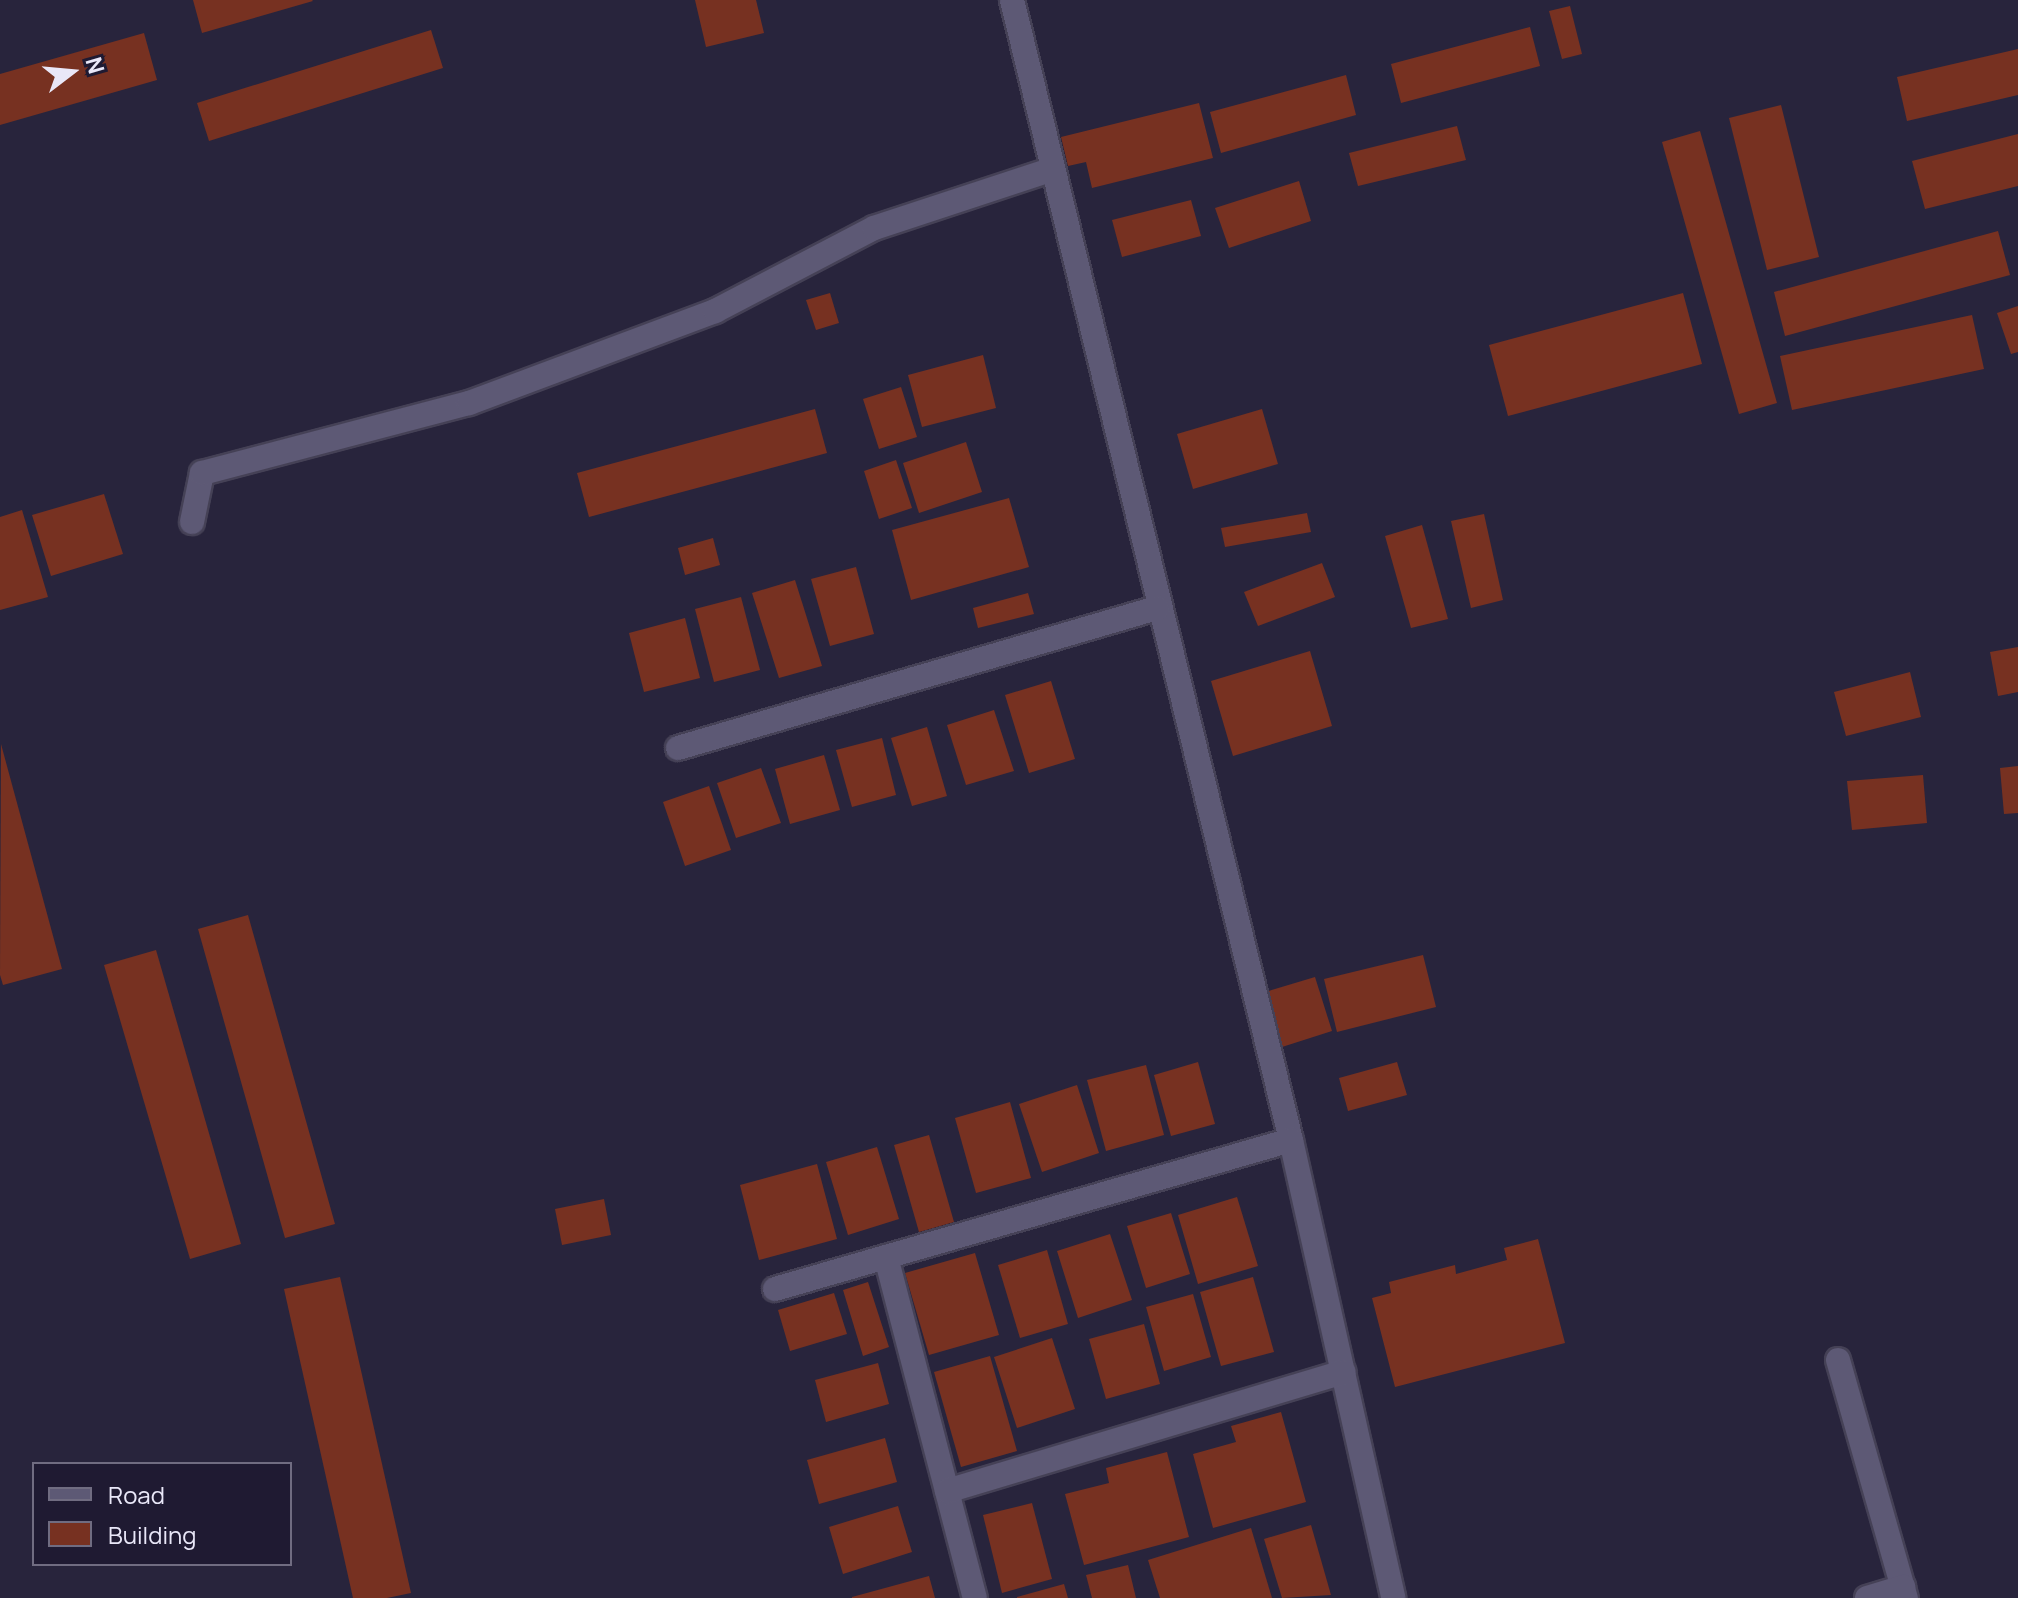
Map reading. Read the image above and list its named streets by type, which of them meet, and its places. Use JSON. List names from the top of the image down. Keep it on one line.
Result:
{"legend":["Road","Building"],"north":"right"}
